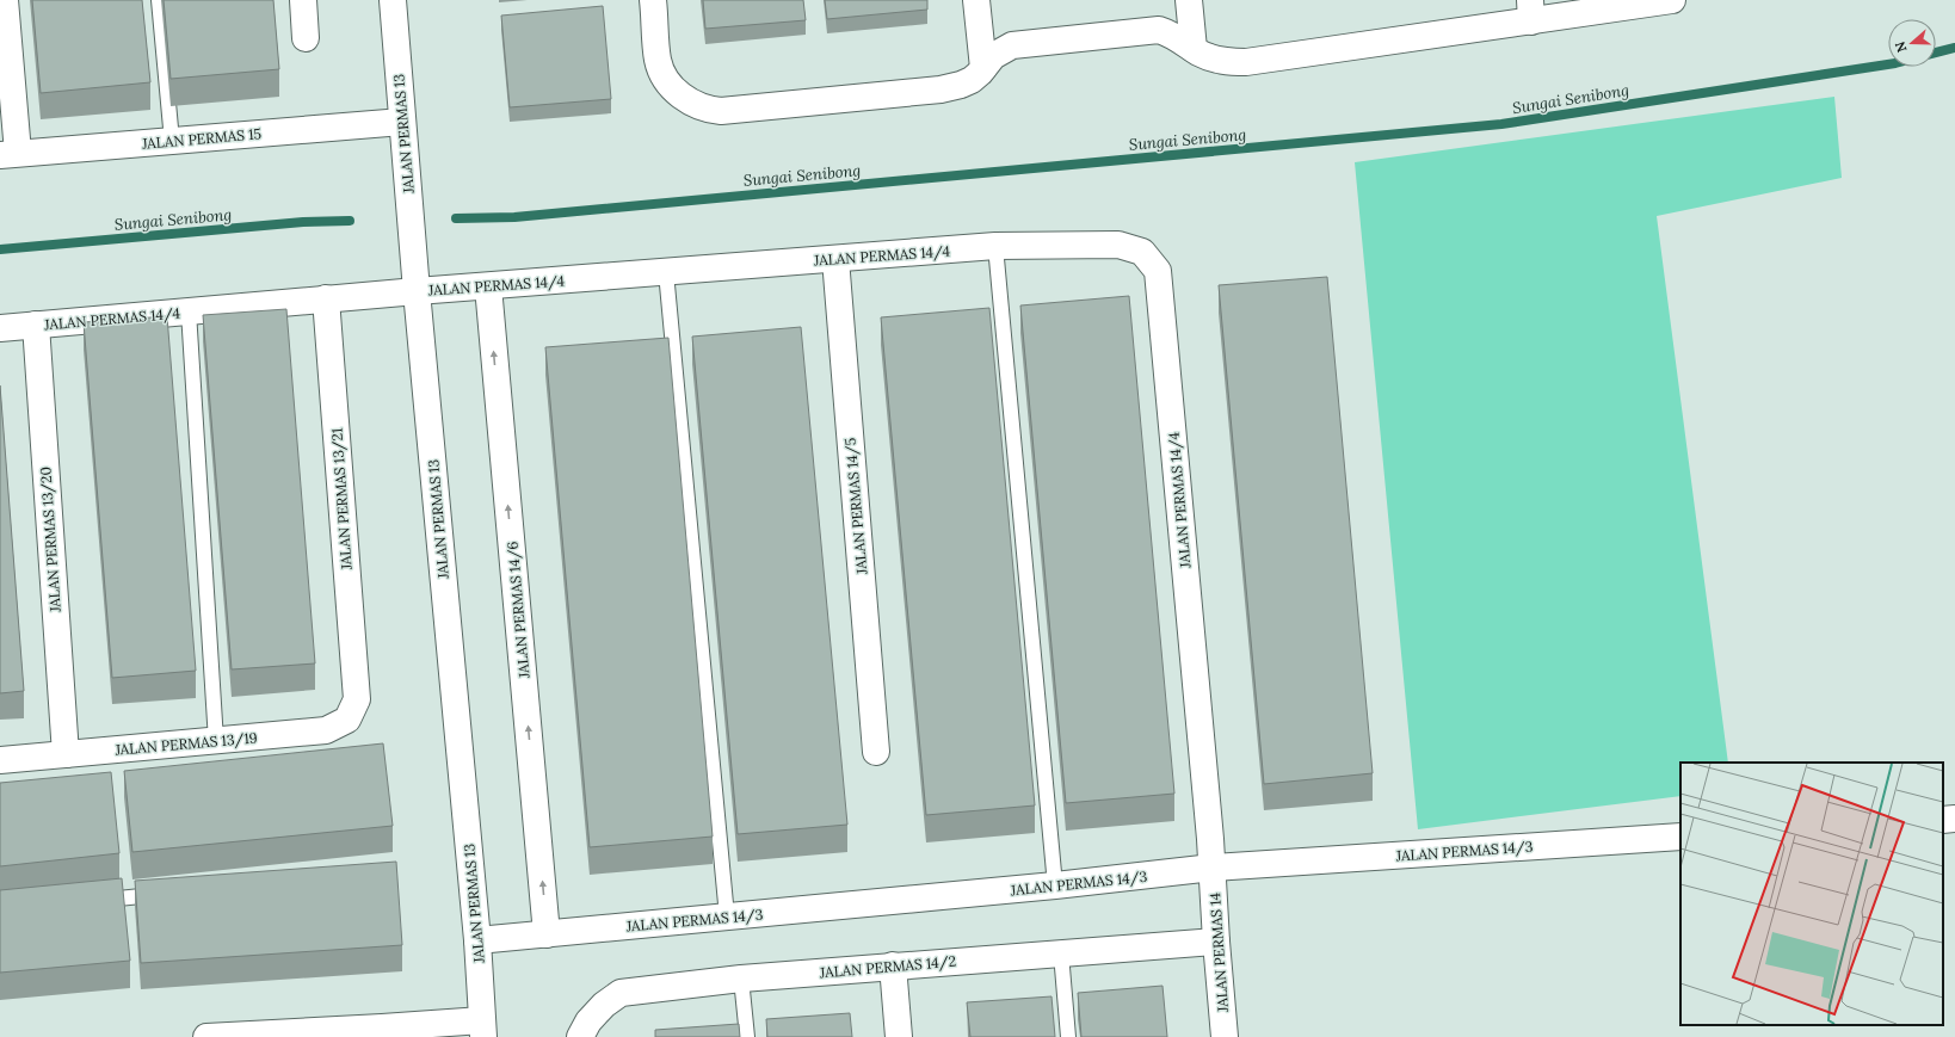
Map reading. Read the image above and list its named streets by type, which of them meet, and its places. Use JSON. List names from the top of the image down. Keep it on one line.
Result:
{"streets":{"street":["JALAN PERMAS 13","JALAN PERMAS 15","JALAN PERMAS 14/4","JALAN PERMAS 13/21","JALAN PERMAS 14/5","JALAN PERMAS 13/20","JALAN PERMAS 14/6","JALAN PERMAS 13/19","JALAN PERMAS 14/3","JALAN PERMAS 14","JALAN PERMAS 14/2"]},"crossings":[["JALAN PERMAS 13","JALAN PERMAS 15"],["JALAN PERMAS 13","JALAN PERMAS 14/4"],["JALAN PERMAS 13","JALAN PERMAS 14/3"],["JALAN PERMAS 14/4","JALAN PERMAS 13/21"],["JALAN PERMAS 14/4","JALAN PERMAS 14/5"],["JALAN PERMAS 14/4","JALAN PERMAS 13/20"],["JALAN PERMAS 14/4","JALAN PERMAS 14/6"],["JALAN PERMAS 14/4","JALAN PERMAS 14/3"],["JALAN PERMAS 14/4","JALAN PERMAS 14"],["JALAN PERMAS 13/21","JALAN PERMAS 13/19"],["JALAN PERMAS 13/20","JALAN PERMAS 13/19"],["JALAN PERMAS 14/6","JALAN PERMAS 14/3"],["JALAN PERMAS 14/3","JALAN PERMAS 14"],["JALAN PERMAS 14","JALAN PERMAS 14/2"]],"one_way":["JALAN PERMAS 14/6"],"water":["Sungai Senibong"],"north":"left"}
